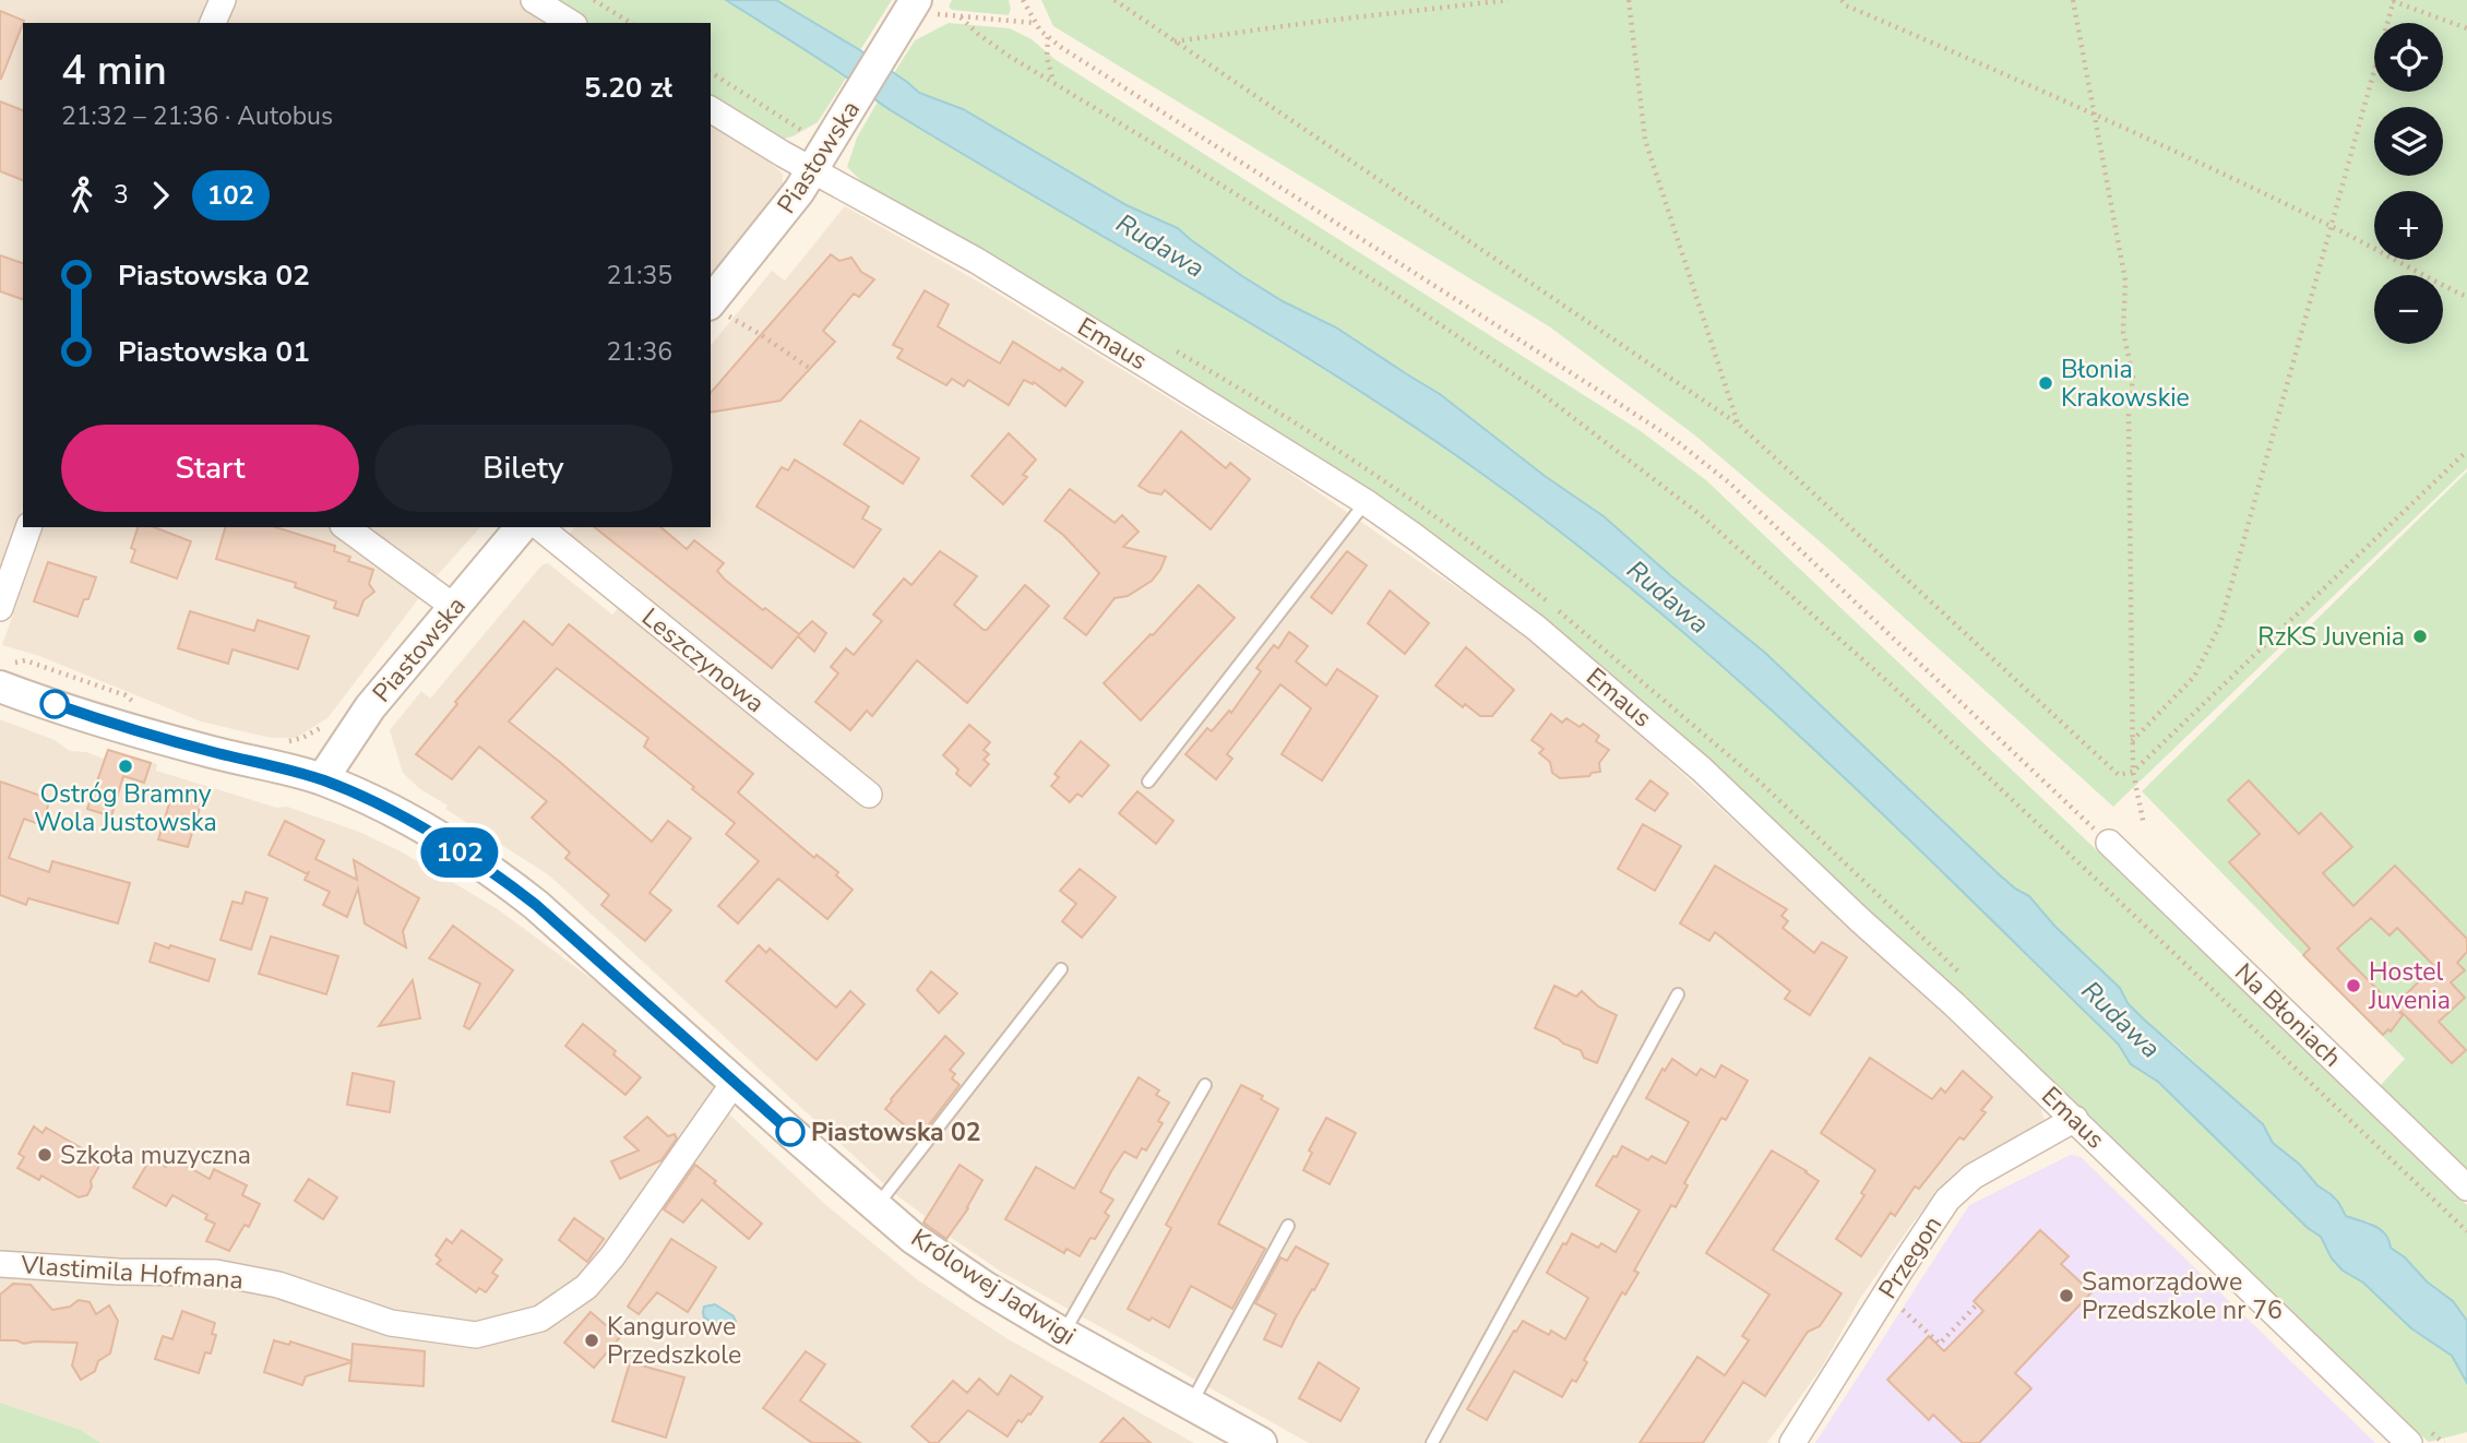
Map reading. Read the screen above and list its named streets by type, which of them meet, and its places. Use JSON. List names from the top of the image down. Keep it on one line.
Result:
{"streets":{"street":["Piastowska","Emaus","Leszczynowa","Na Błoniach","Przegon","Vlastimila Hofmana","Królowej Jadwigi"]},"crossings":[["Piastowska","Emaus"],["Piastowska","Królowej Jadwigi"],["Emaus","Przegon"],["Vlastimila Hofmana","Królowej Jadwigi"]],"water":["Rudawa"],"places":["Błonia Krakowskie","RzKS Juvenia","Ostróg Bramny Wola Justowska","Hostel Juvenia","Piastowska 02","Szkoła muzyczna","Samorządowe Przedszkole nr 76","Kangurowe Przedszkole"],"lines":["bus line 102"],"page":{"on_map":"102","map_buttons":["+","−"],"heading":["4 min","21:32 – 21:36 · Autobus","5.20 zł"],"legs":["3","102"],"list":[{"name":"Piastowska 02","value":"21:35"},{"name":"Piastowska 01","value":"21:36"}],"buttons":["Start","Bilety"]}}
